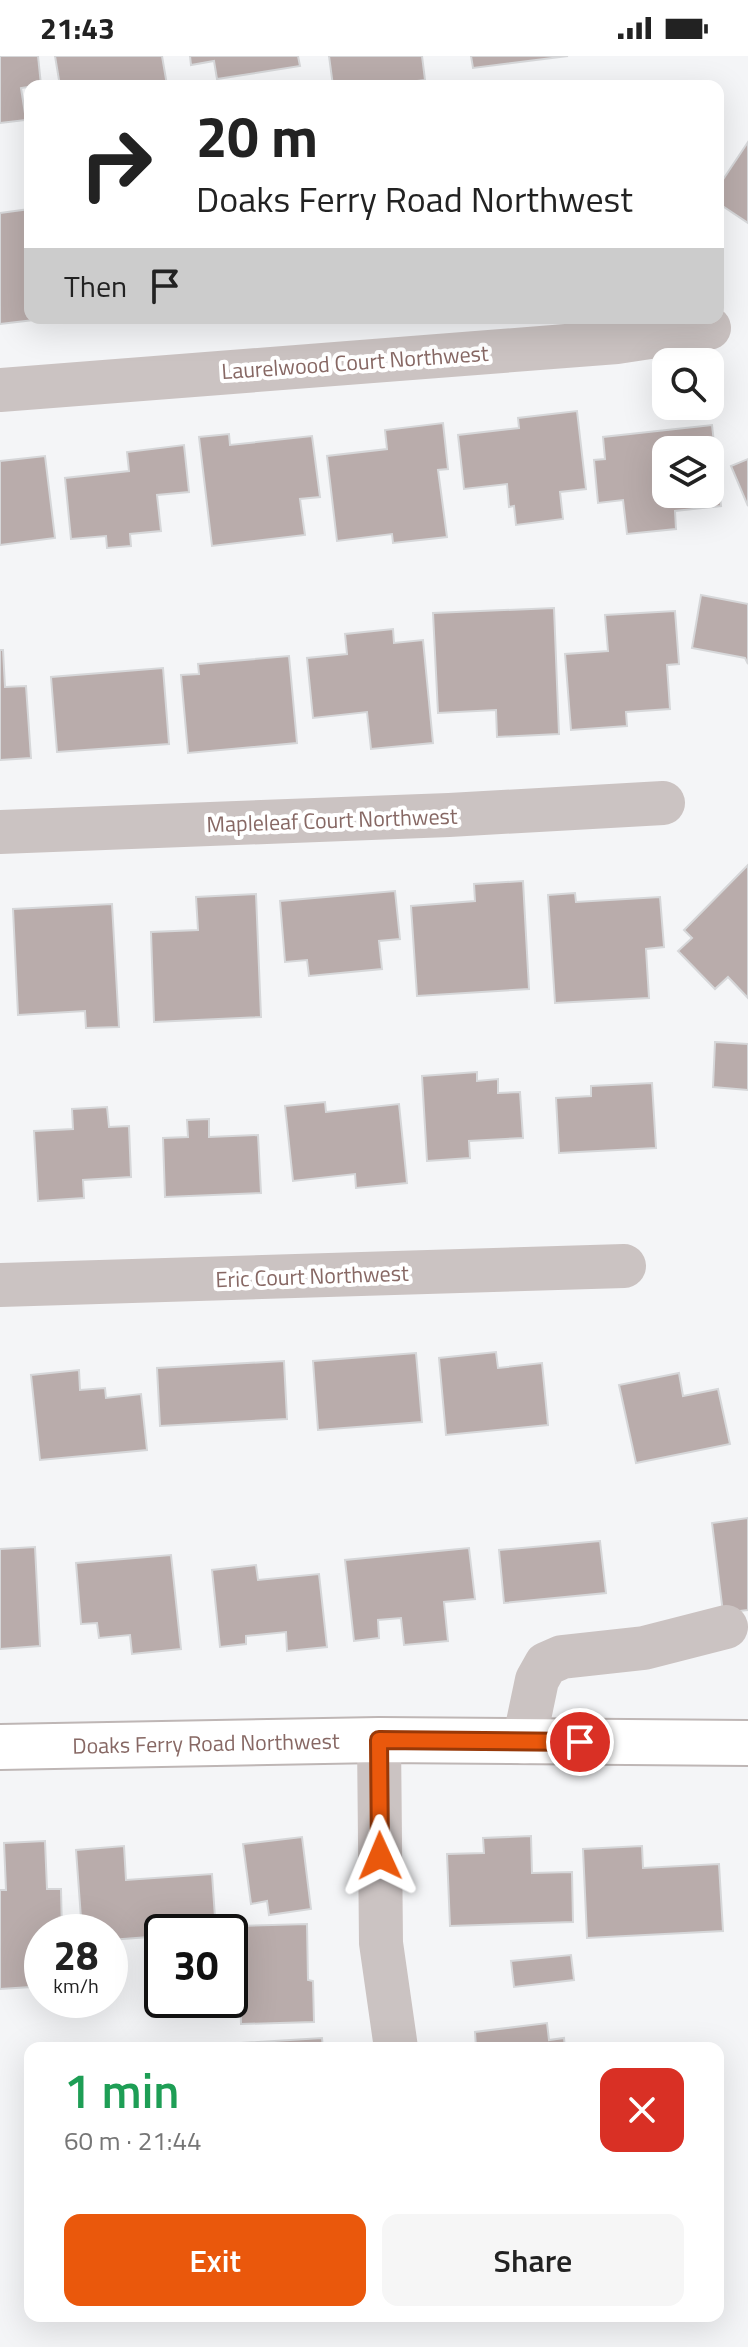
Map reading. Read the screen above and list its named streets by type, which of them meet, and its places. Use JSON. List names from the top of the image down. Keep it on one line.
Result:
{"streets":{"main road":["Doaks Ferry Road Northwest"],"street":["Laurelwood Court Northwest","Mapleleaf Court Northwest","Eric Court Northwest"]},"page":{"status":"21:43","turn":["20 m","Doaks Ferry Road Northwest"],"then":"Then","speed":"28 km/h","limit":"30","heading":["1 min","60 m · 21:44"],"buttons":["Exit","Share"]}}
